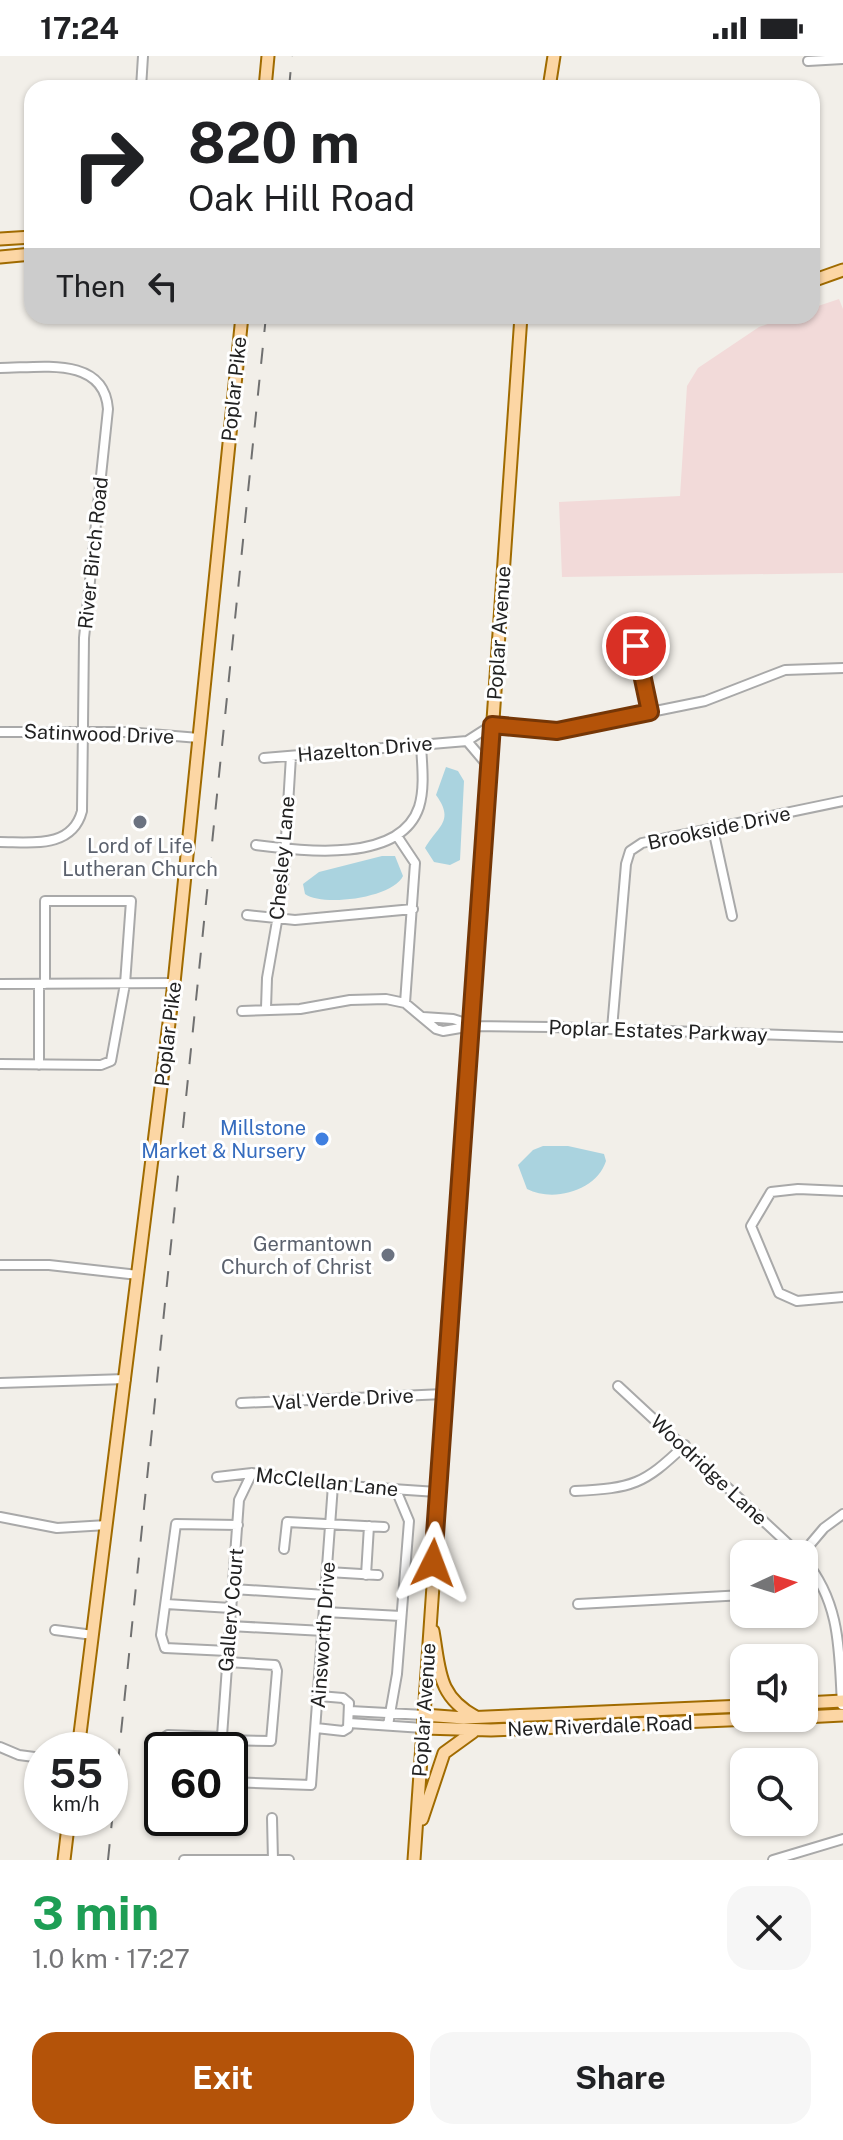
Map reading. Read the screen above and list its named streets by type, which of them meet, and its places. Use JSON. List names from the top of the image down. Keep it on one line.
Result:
{"streets":{"main road":["Poplar Pike","Poplar Avenue","New Riverdale Road"],"street":["River Birch Road","Satinwood Drive","Hazelton Drive","Brookside Drive","Chesley Lane","Poplar Estates Parkway","Val Verde Drive","Woodridge Lane","McClellan Lane","Gallery Court","Ainsworth Drive"]},"crossings":[["Poplar Pike","Satinwood Drive"],["River Birch Road","Satinwood Drive"],["Poplar Avenue","Hazelton Drive"],["Poplar Avenue","Poplar Estates Parkway"],["Poplar Avenue","Val Verde Drive"],["Poplar Avenue","McClellan Lane"],["Poplar Avenue","New Riverdale Road"],["Hazelton Drive","Chesley Lane"],["Brookside Drive","Poplar Estates Parkway"],["McClellan Lane","Gallery Court"],["McClellan Lane","Ainsworth Drive"]],"places":["Lord of Life Lutheran Church","Millstone Market & Nursery","Germantown Church of Christ"],"north":"right","page":{"status":"17:24","turn":["820 m","Oak Hill Road"],"then":"Then","speed":"55 km/h","limit":"60","heading":["3 min","1.0 km · 17:27"],"buttons":["Exit","Share"]}}
